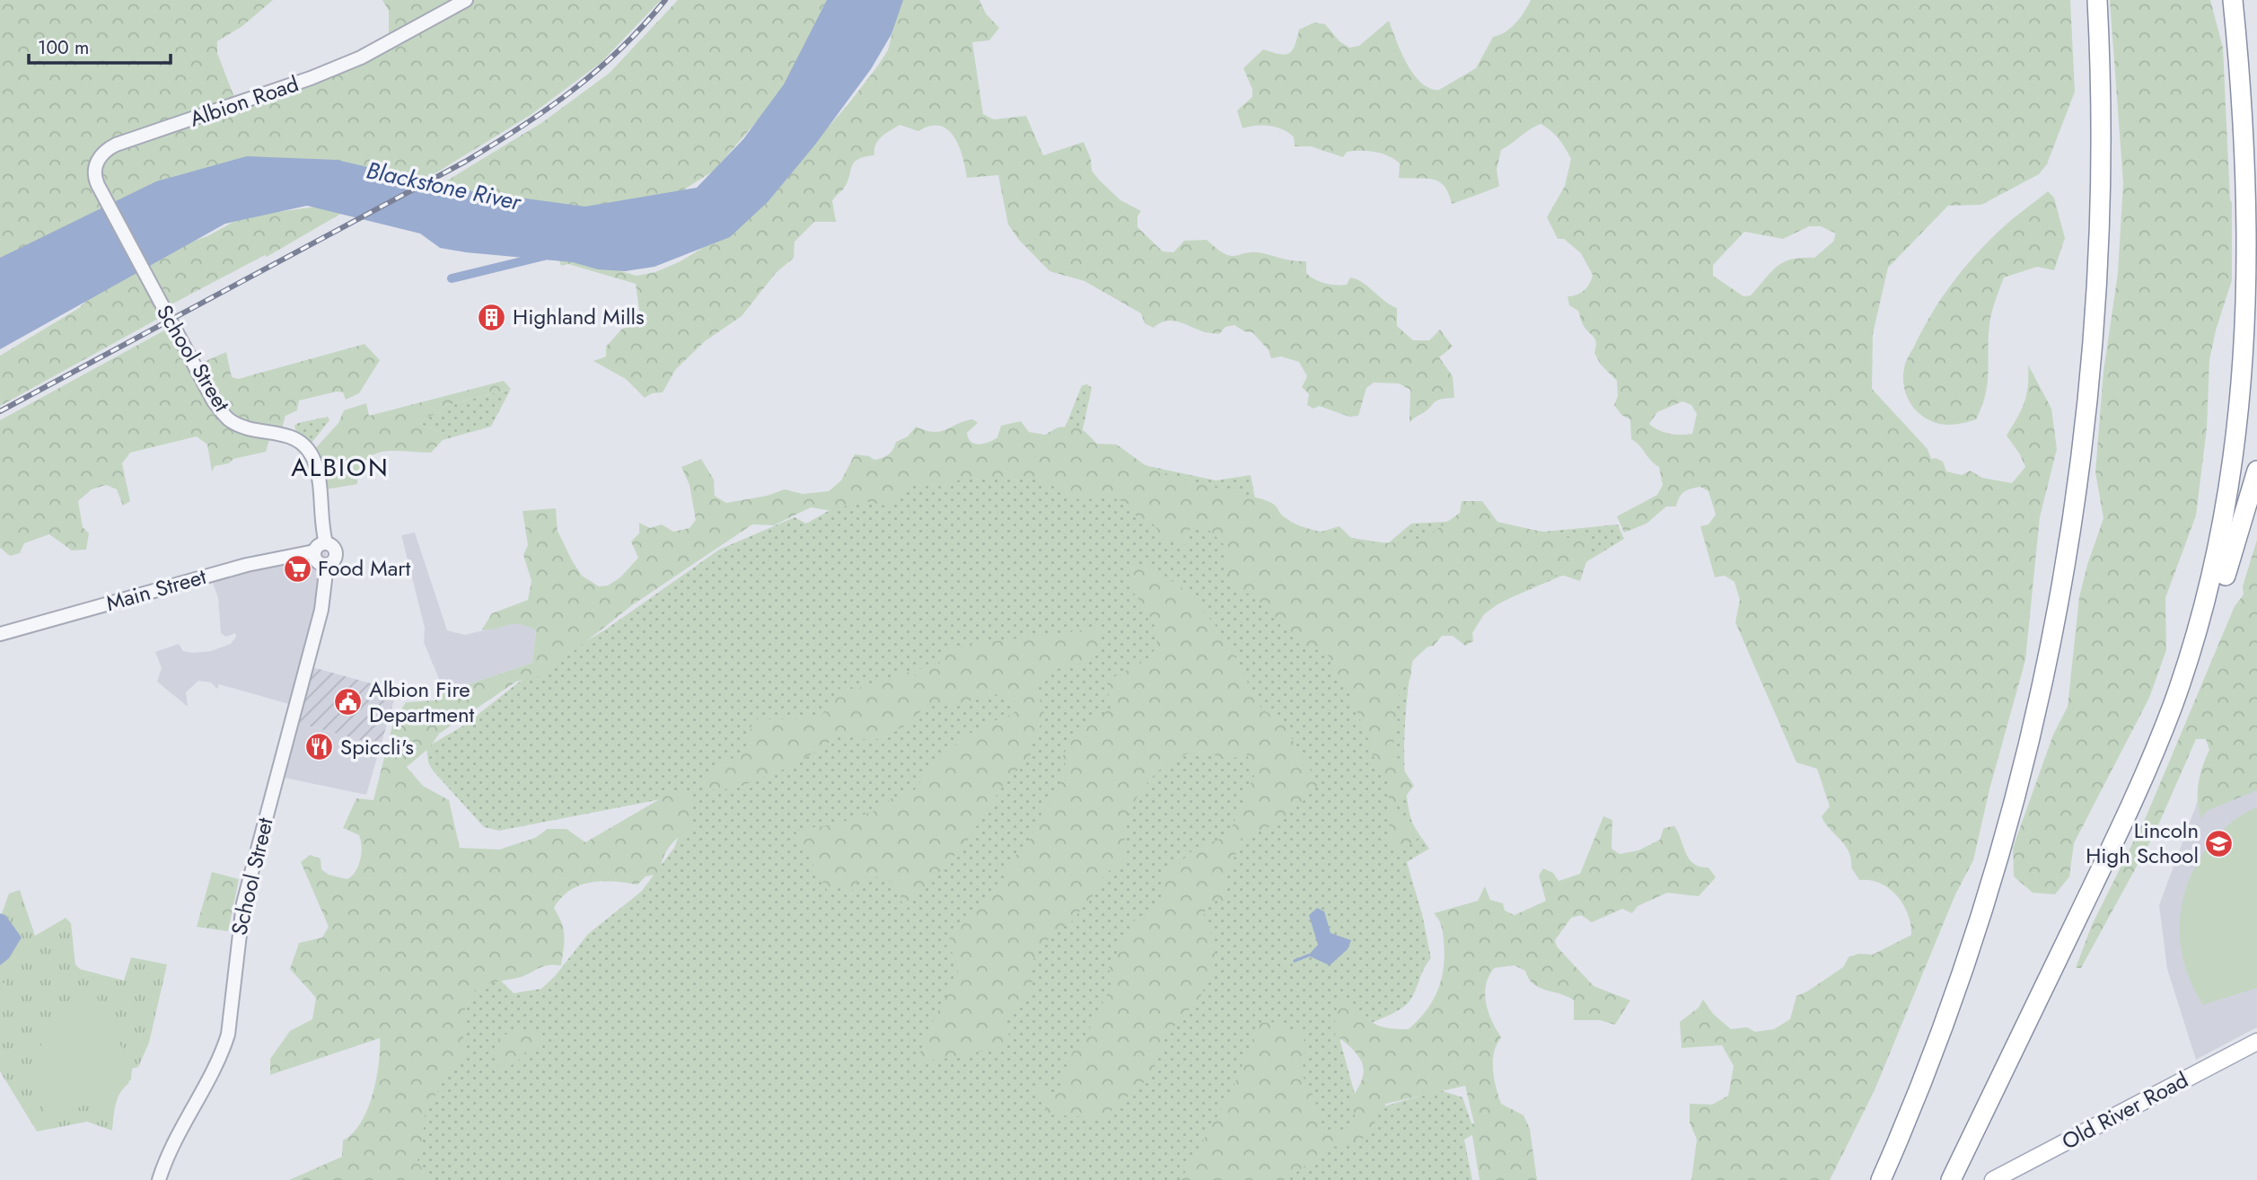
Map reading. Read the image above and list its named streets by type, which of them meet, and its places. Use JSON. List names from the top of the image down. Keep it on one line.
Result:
{"streets":{"main road":["Old River Road"],"street":["Albion Road","School Street","Main Street"]},"crossings":[["Albion Road","School Street"],["School Street","Main Street"]],"districts":["ALBION"],"water":["Blackstone River"],"places":{"building":["Highland Mills"],"supermarket":["Food Mart"],"public building":["Albion Fire Department"],"restaurant":["Spiccli's"],"school or university":["Lincoln High School"]},"scale_bar":"100 m"}
